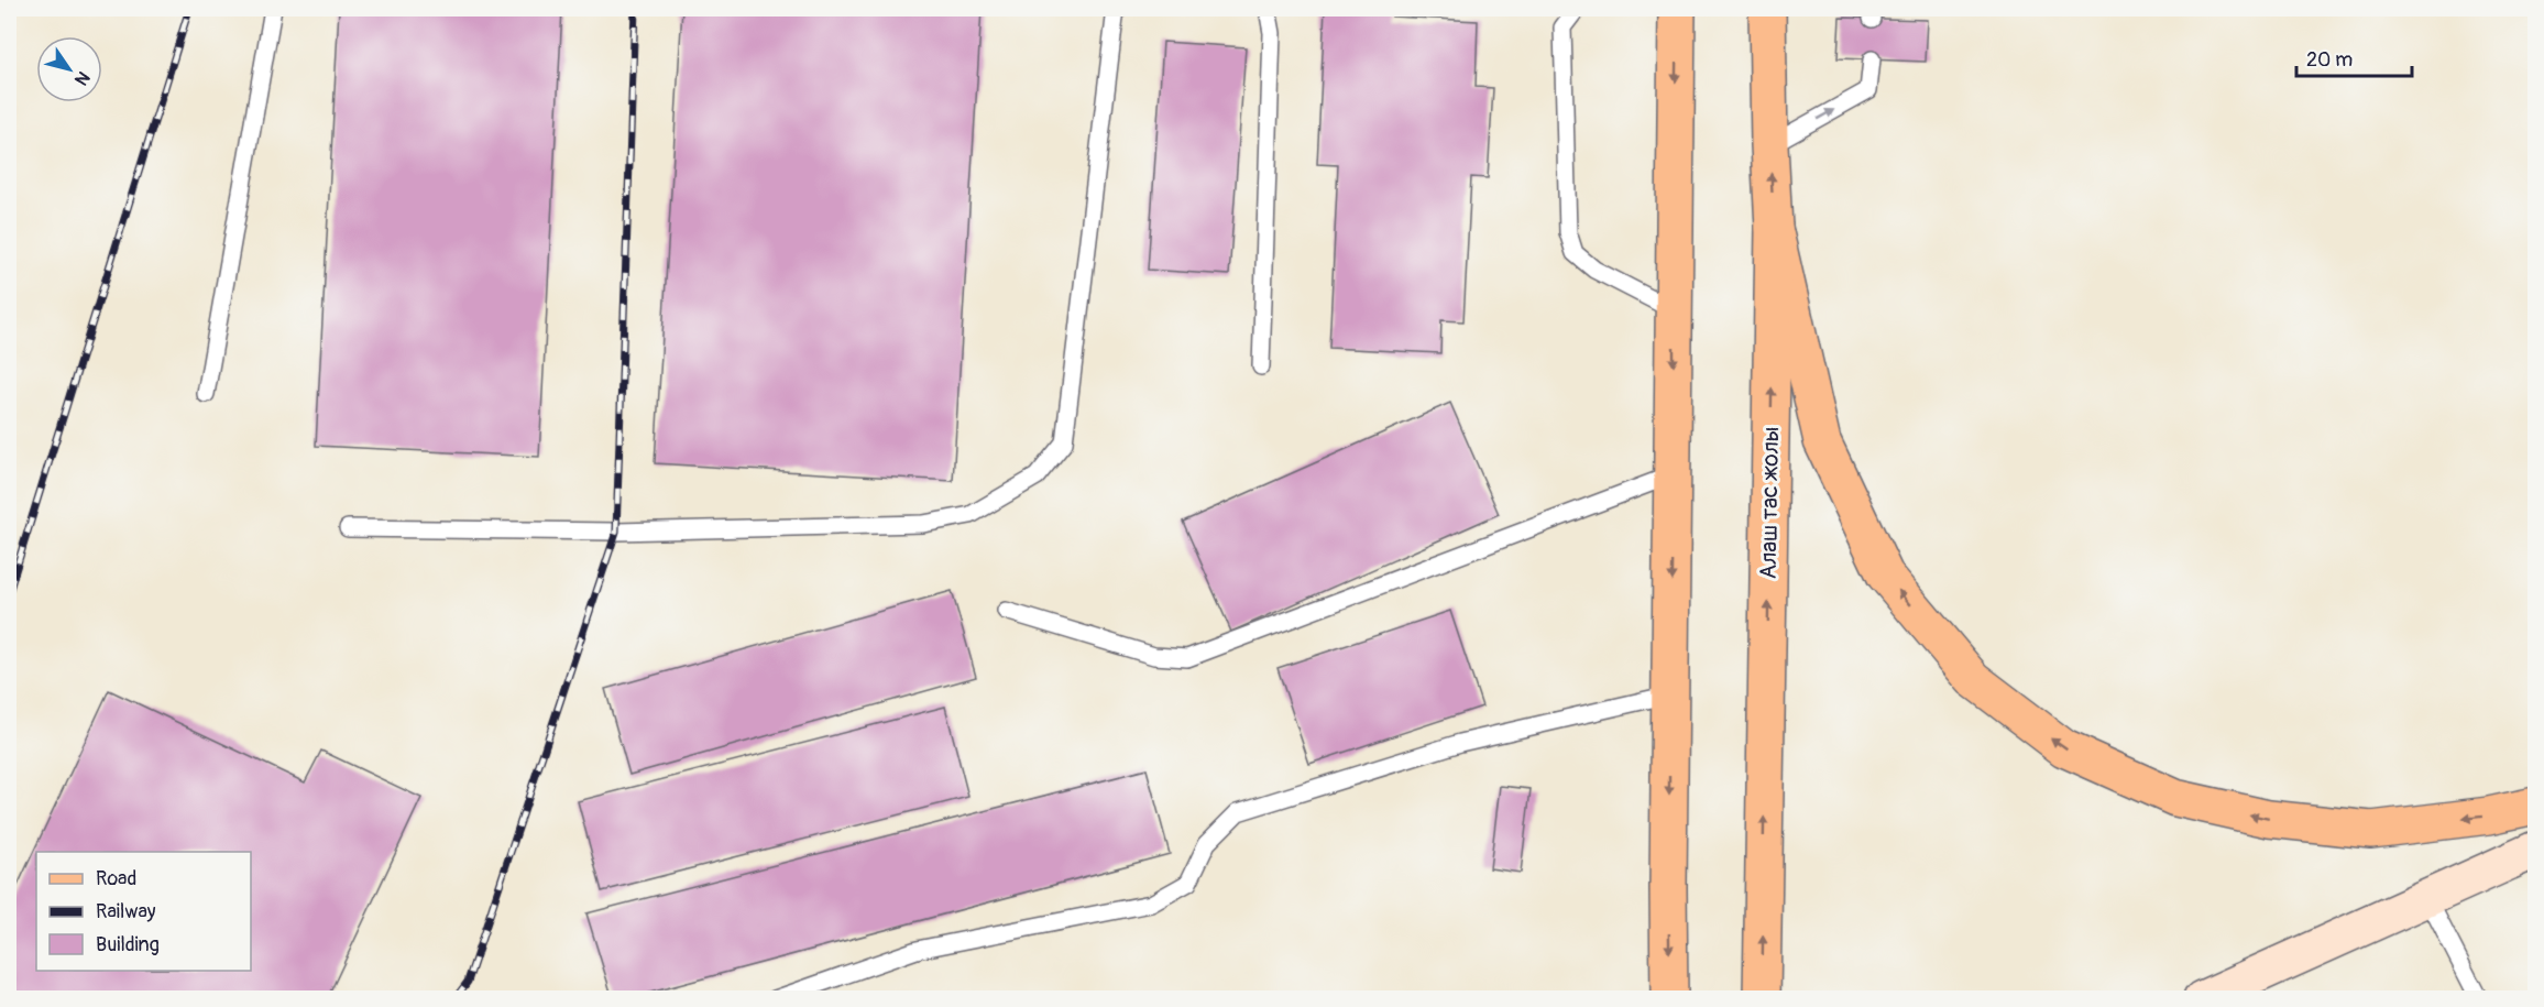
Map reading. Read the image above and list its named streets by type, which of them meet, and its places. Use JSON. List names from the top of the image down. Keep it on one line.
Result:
{"streets":{"main road":["Алаш тас жолы"]},"legend":["Road","Railway","Building"],"scale_bar":"20 m","north":"bottom right"}
